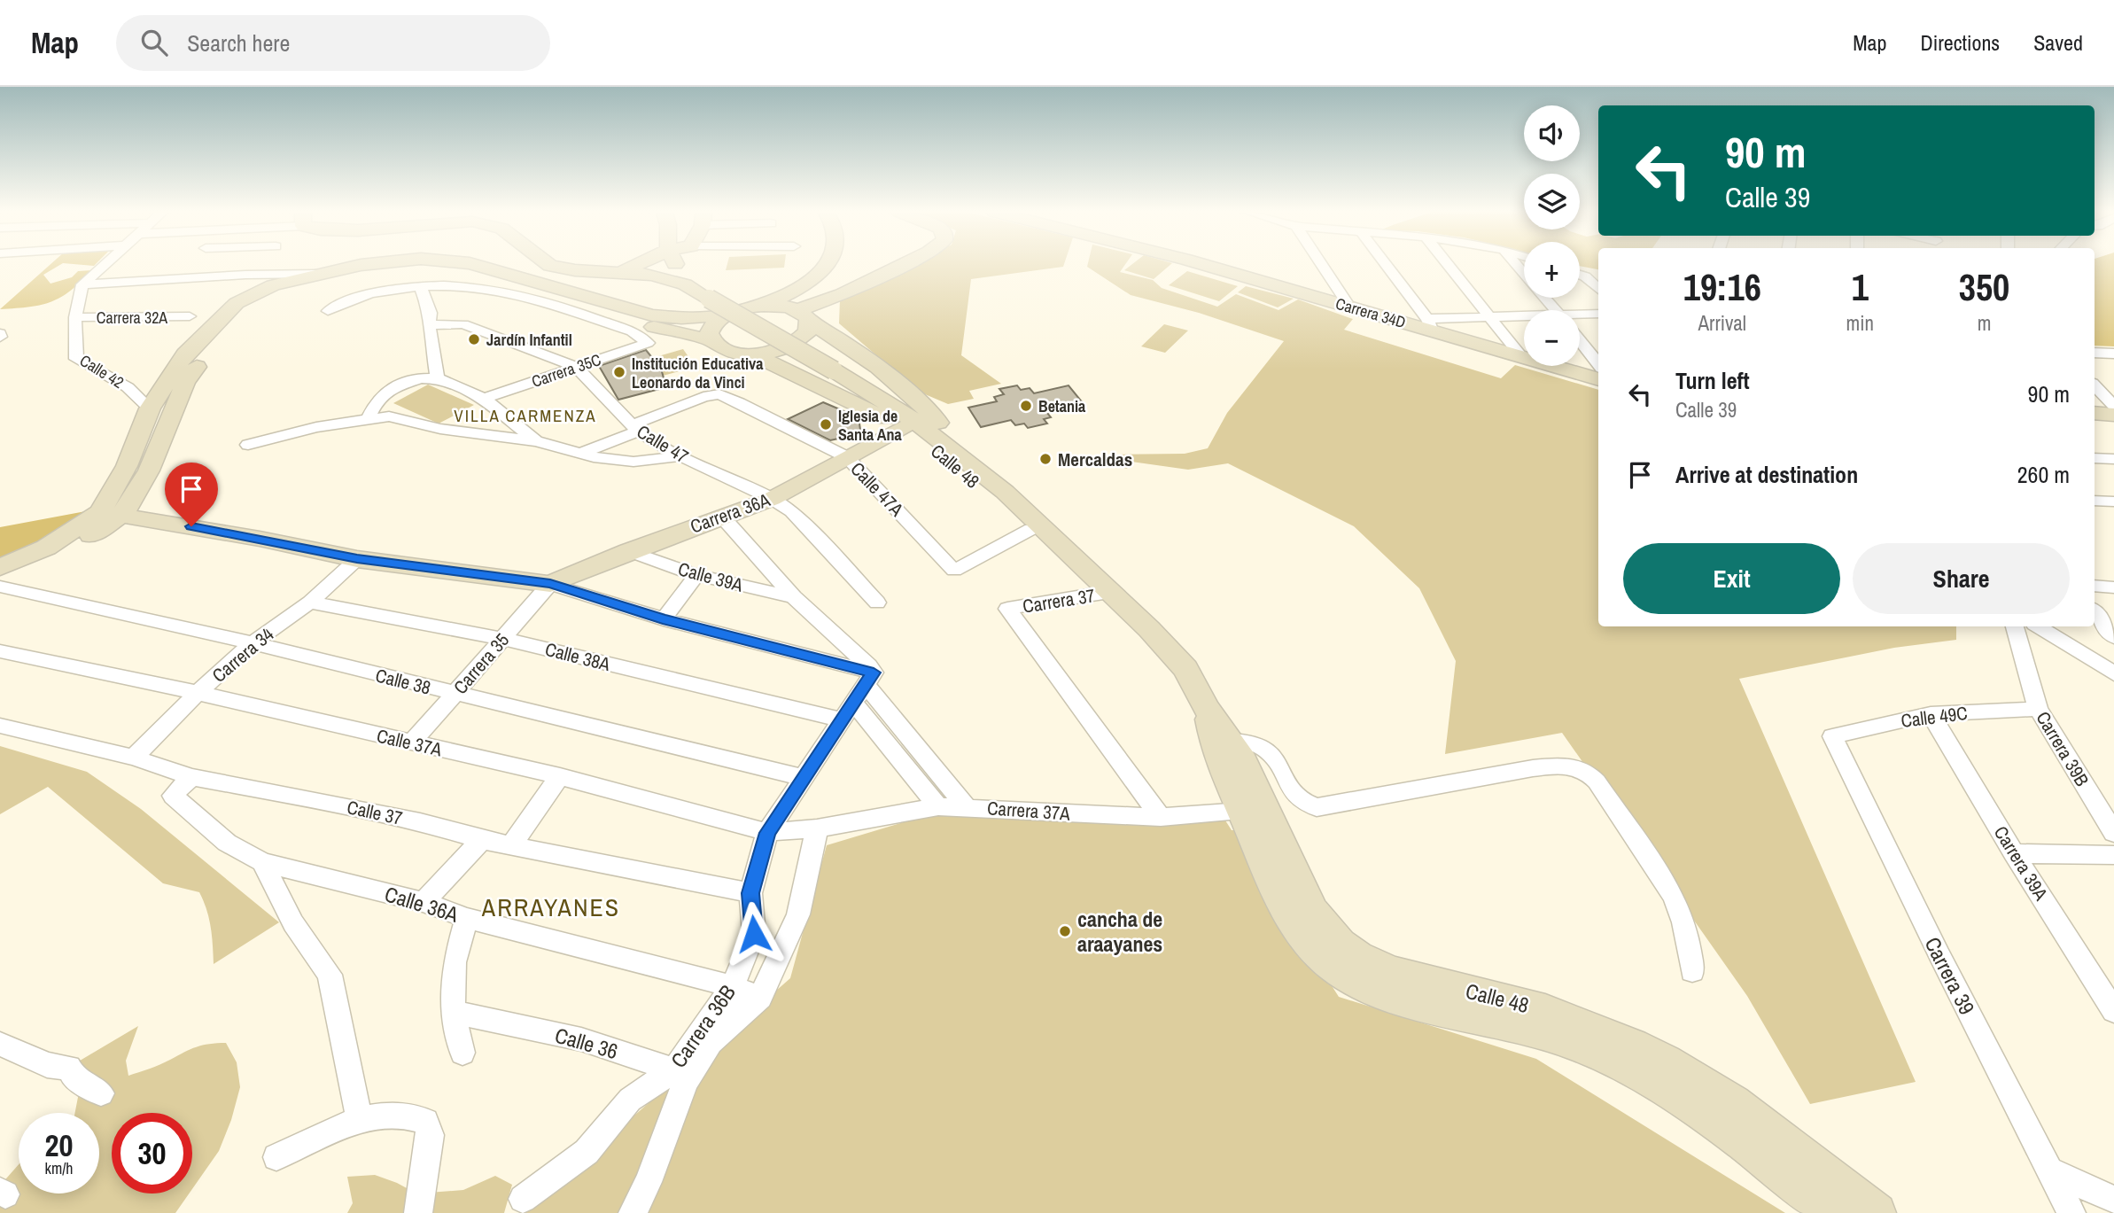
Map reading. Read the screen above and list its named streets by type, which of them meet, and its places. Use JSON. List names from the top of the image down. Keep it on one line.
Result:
{"streets":{"main road":["Carrera 34D","Calle 48","Carrera 36A"],"street":["Carrera 32A","Carrera 35C","Calle 42","Calle 47","Calle 47A","Calle 39A","Carrera 37","Carrera 34","Calle 38A","Carrera 35","Calle 38","Calle 49C","Calle 37A","Carrera 39B","Carrera 37A","Calle 37","Carrera 39A","Calle 36A","Carrera 39","Carrera 36B","Calle 36"]},"crossings":[["Carrera 32A","Calle 42"],["Carrera 35C","Calle 47"],["Calle 47","Calle 47A"],["Calle 47","Carrera 36A"],["Calle 48","Calle 47A"],["Calle 48","Carrera 36A"],["Calle 48","Carrera 37"],["Calle 48","Carrera 37A"],["Calle 47A","Carrera 36A"],["Carrera 36A","Calle 39A"],["Carrera 36A","Carrera 35"],["Carrera 37","Carrera 37A"],["Carrera 34","Calle 38A"],["Carrera 34","Calle 38"],["Carrera 34","Calle 37A"],["Carrera 34","Calle 37"],["Calle 38A","Carrera 35"],["Calle 38A","Carrera 36B"],["Carrera 35","Calle 38"],["Carrera 35","Calle 37A"],["Calle 38","Carrera 36B"],["Calle 49C","Carrera 39B"],["Calle 49C","Carrera 39A"],["Calle 49C","Carrera 39"],["Calle 37A","Carrera 37A"],["Calle 37A","Carrera 36B"],["Calle 37","Calle 36A"],["Calle 37","Carrera 36B"],["Calle 36A","Carrera 36B"],["Carrera 36B","Calle 36"]],"districts":["VILLA CARMENZA","ARRAYANES"],"places":["Jardín Infantil","Institución Educativa Leonardo da Vinci","Betania","Iglesia de Santa Ana","Mercaldas","cancha de araayanes"],"page":{"header":"Map","search":"Search here","nav":["Map","Directions","Saved"],"map_buttons":["+","−"],"turn":["90 m","Calle 39"],"eta":["19:16","Arrival","1","min","350","m"],"list":[{"name":"Turn left","note":"Calle 39","value":"90 m"},{"name":"Arrive at destination","value":"260 m"}],"buttons":["Exit","Share"],"speed":"20 km/h","limit":"30"}}
